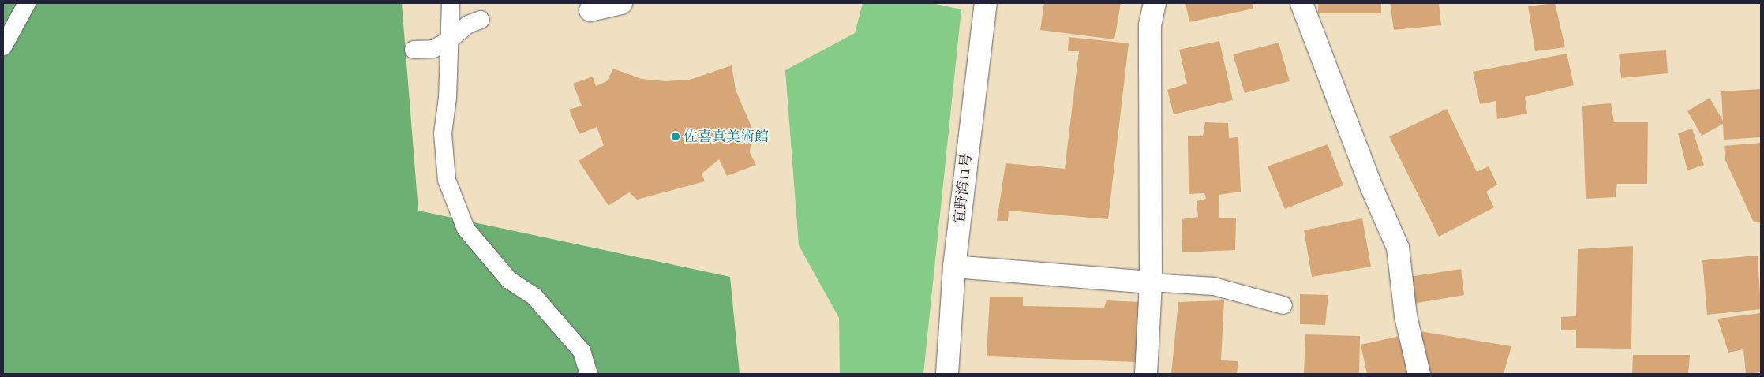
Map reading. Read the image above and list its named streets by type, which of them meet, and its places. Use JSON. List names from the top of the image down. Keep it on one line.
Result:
{"streets":{"street":["宜野湾11号"]},"places":["佐喜真美術館"]}
